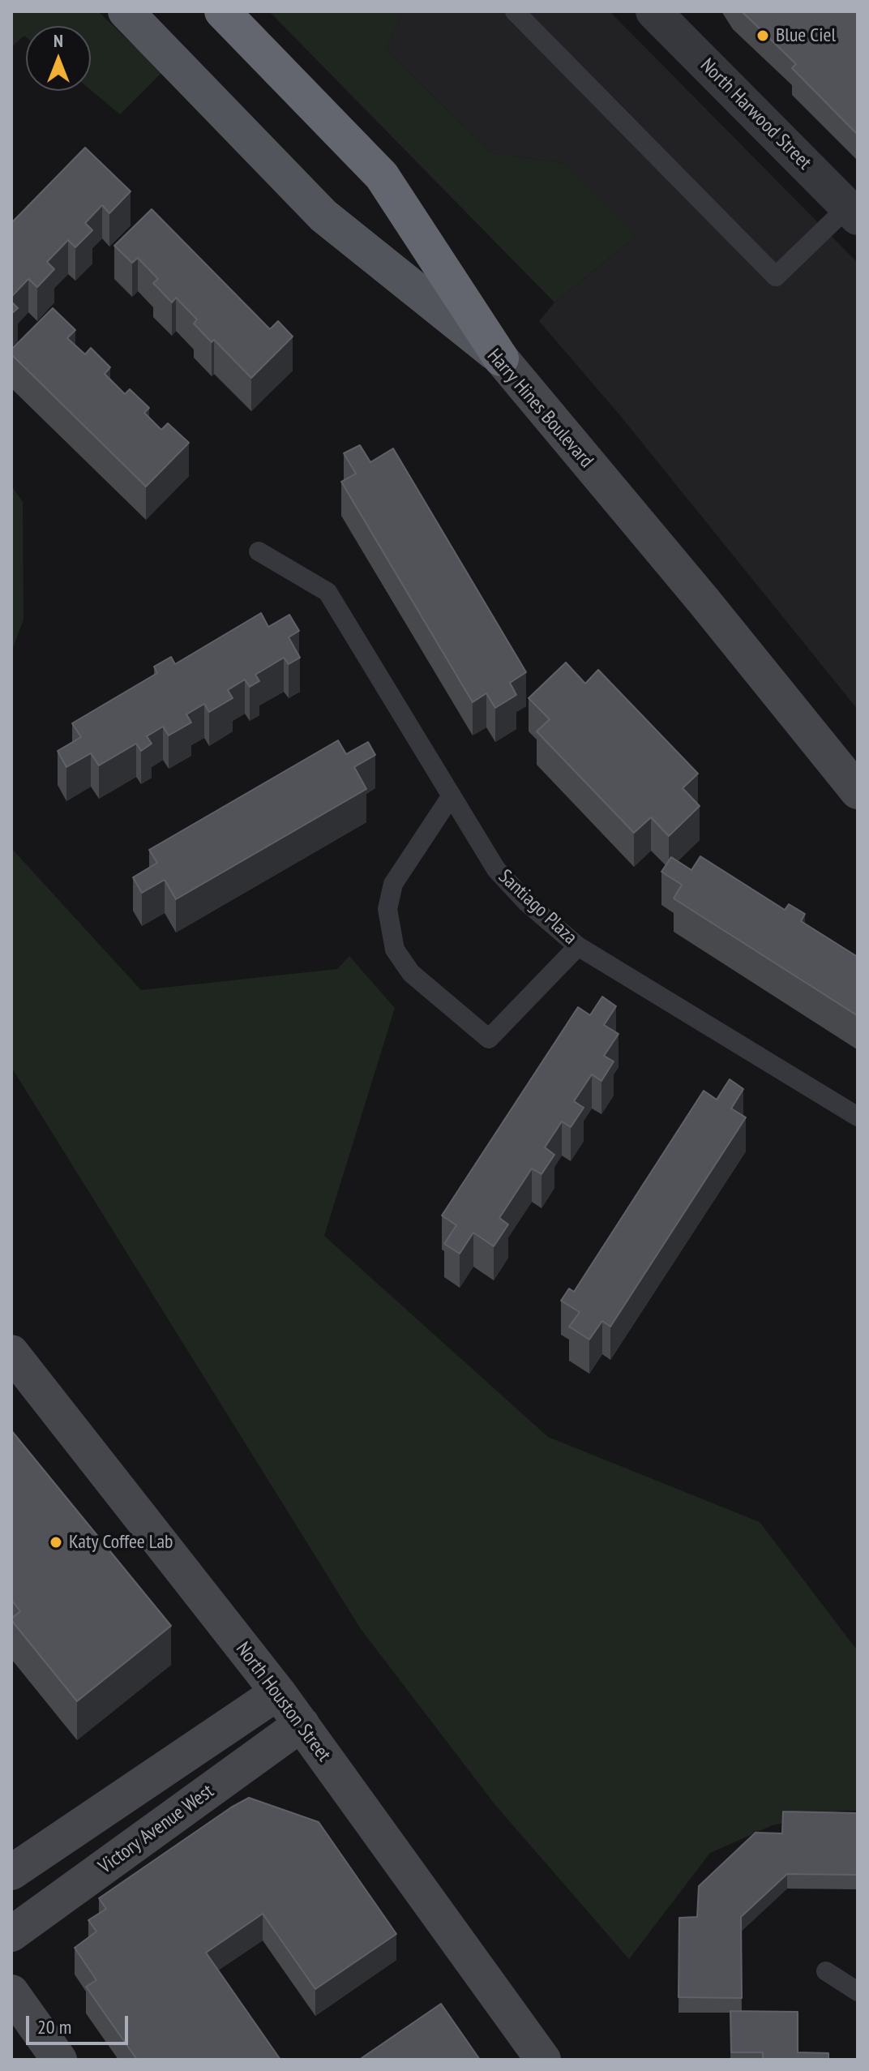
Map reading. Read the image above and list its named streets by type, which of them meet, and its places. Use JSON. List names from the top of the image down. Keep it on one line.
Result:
{"streets":{"main road":["Harry Hines Boulevard","North Houston Street","Victory Avenue West"],"street":["North Harwood Street"],"lane":["Santiago Plaza"]},"crossings":[["North Houston Street","Victory Avenue West"]],"places":["Blue Ciel","Katy Coffee Lab"],"scale_bar":"20 m","north":"top"}
